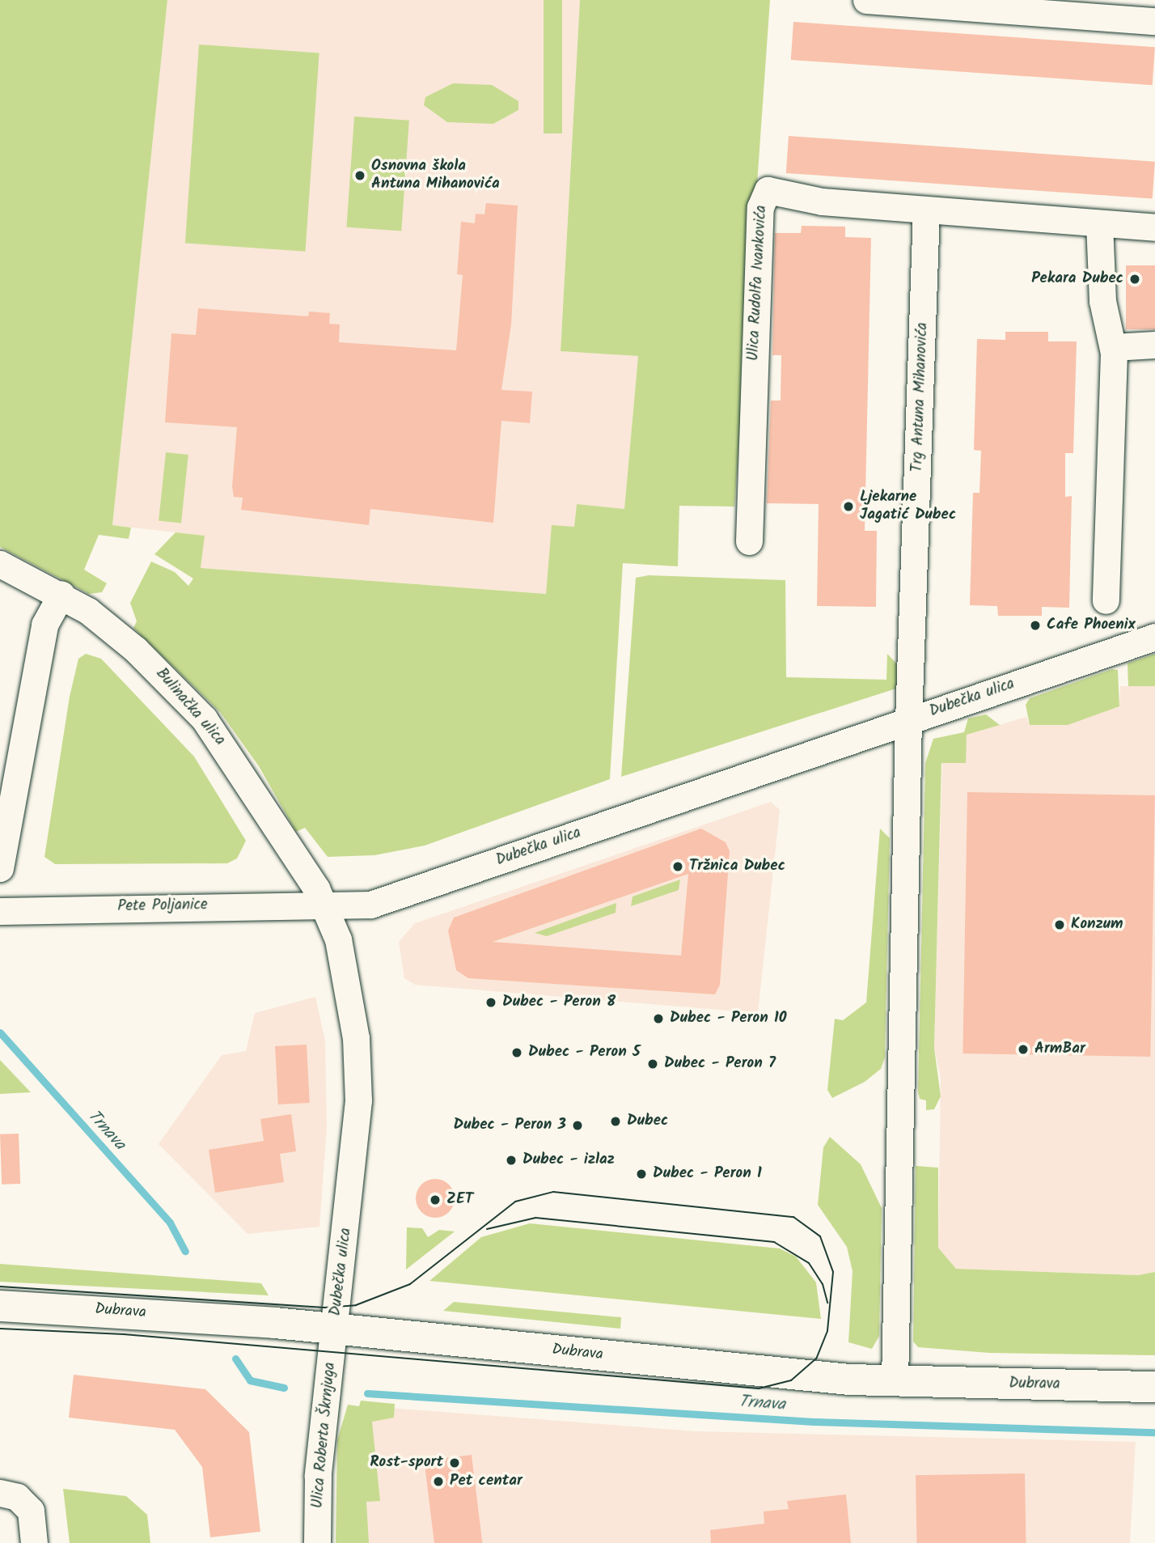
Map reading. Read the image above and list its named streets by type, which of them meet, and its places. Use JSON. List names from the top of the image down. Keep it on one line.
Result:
{"streets":{"main road":["Dubrava"],"street":["Ulica Rudolfa Ivankovića","Trg Antuna Mihanovića","Dubečka ulica","Bulinačka ulica","Pete Poljanice","Ulica Roberta Škrnjuga"]},"crossings":[["Ulica Rudolfa Ivankovića","Trg Antuna Mihanovića"],["Trg Antuna Mihanovića","Dubečka ulica"],["Trg Antuna Mihanovića","Dubrava"],["Dubečka ulica","Bulinačka ulica"],["Dubečka ulica","Pete Poljanice"],["Dubečka ulica","Dubrava"],["Dubečka ulica","Ulica Roberta Škrnjuga"],["Bulinačka ulica","Pete Poljanice"],["Dubrava","Ulica Roberta Škrnjuga"]],"water":["Trnava"],"places":["Osnovna škola Antuna Mihanovića","Pekara Dubec","Ljekarne Jagatić Dubec","Cafe Phoenix","Tržnica Dubec","Konzum","Dubec - Peron 8","Dubec - Peron 10","ArmBar","Dubec - Peron 5","Dubec - Peron 7","Dubec","Dubec - Peron 3","Dubec - izlaz","Dubec - Peron 1","ZET","Rost-sport","Pet centar"]}
